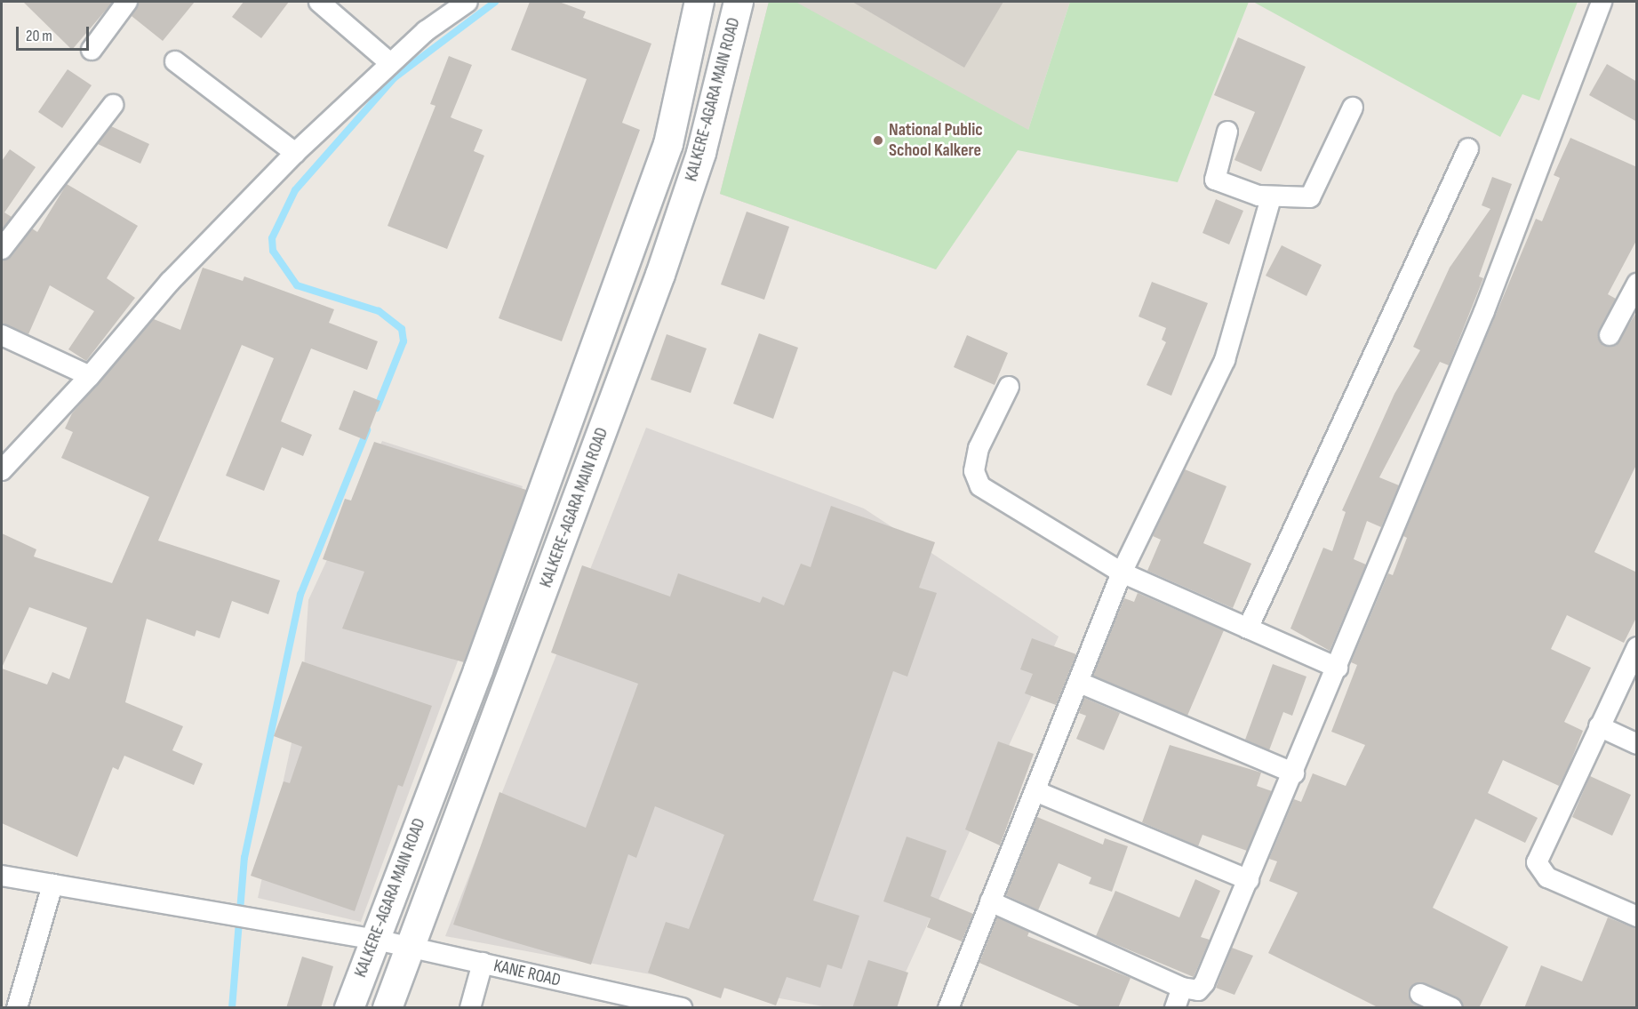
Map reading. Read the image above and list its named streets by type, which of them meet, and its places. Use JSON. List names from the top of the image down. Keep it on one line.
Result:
{"streets":{"street":["KALKERE-AGARA MAIN ROAD","KANE ROAD"]},"crossings":[["KALKERE-AGARA MAIN ROAD","KANE ROAD"]],"places":["National Public School Kalkere"],"scale_bar":"20 m"}
